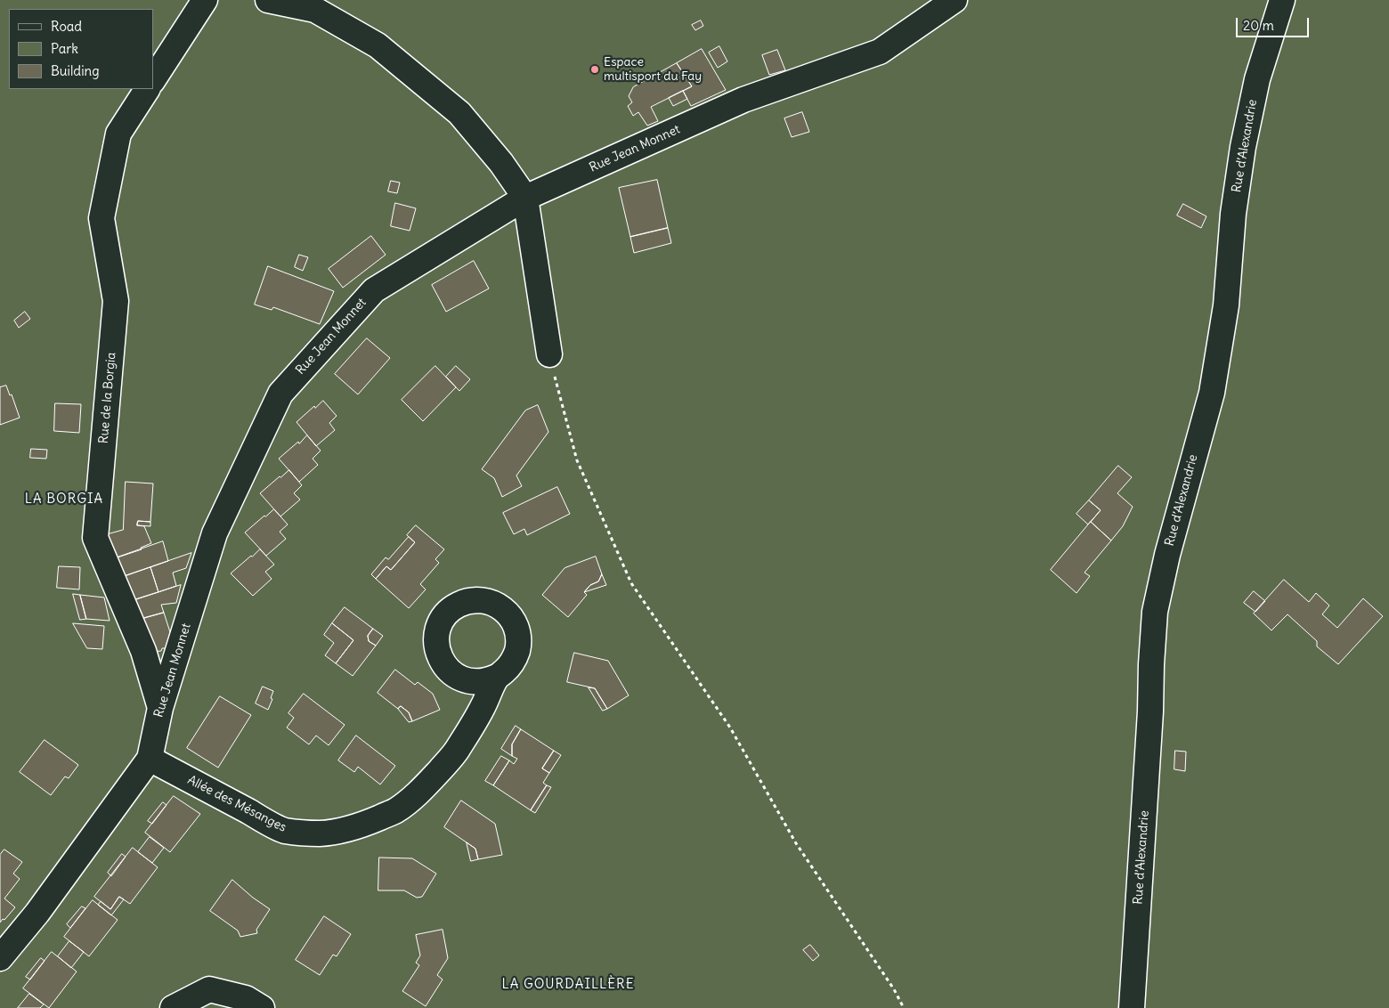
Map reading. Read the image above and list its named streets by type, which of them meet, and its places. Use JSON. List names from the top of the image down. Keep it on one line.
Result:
{"streets":{"street":["Rue d’Alexandrie","Rue Jean Monnet","Rue de la Borgia","Allée des Mésanges"]},"crossings":[["Rue Jean Monnet","Rue de la Borgia"],["Rue Jean Monnet","Allée des Mésanges"]],"districts":["LA BORGIA","LA GOURDAILLÈRE"],"places":["Espace multisport du Fay"],"legend":["Road","Park","Building"],"scale_bar":"20 m"}
